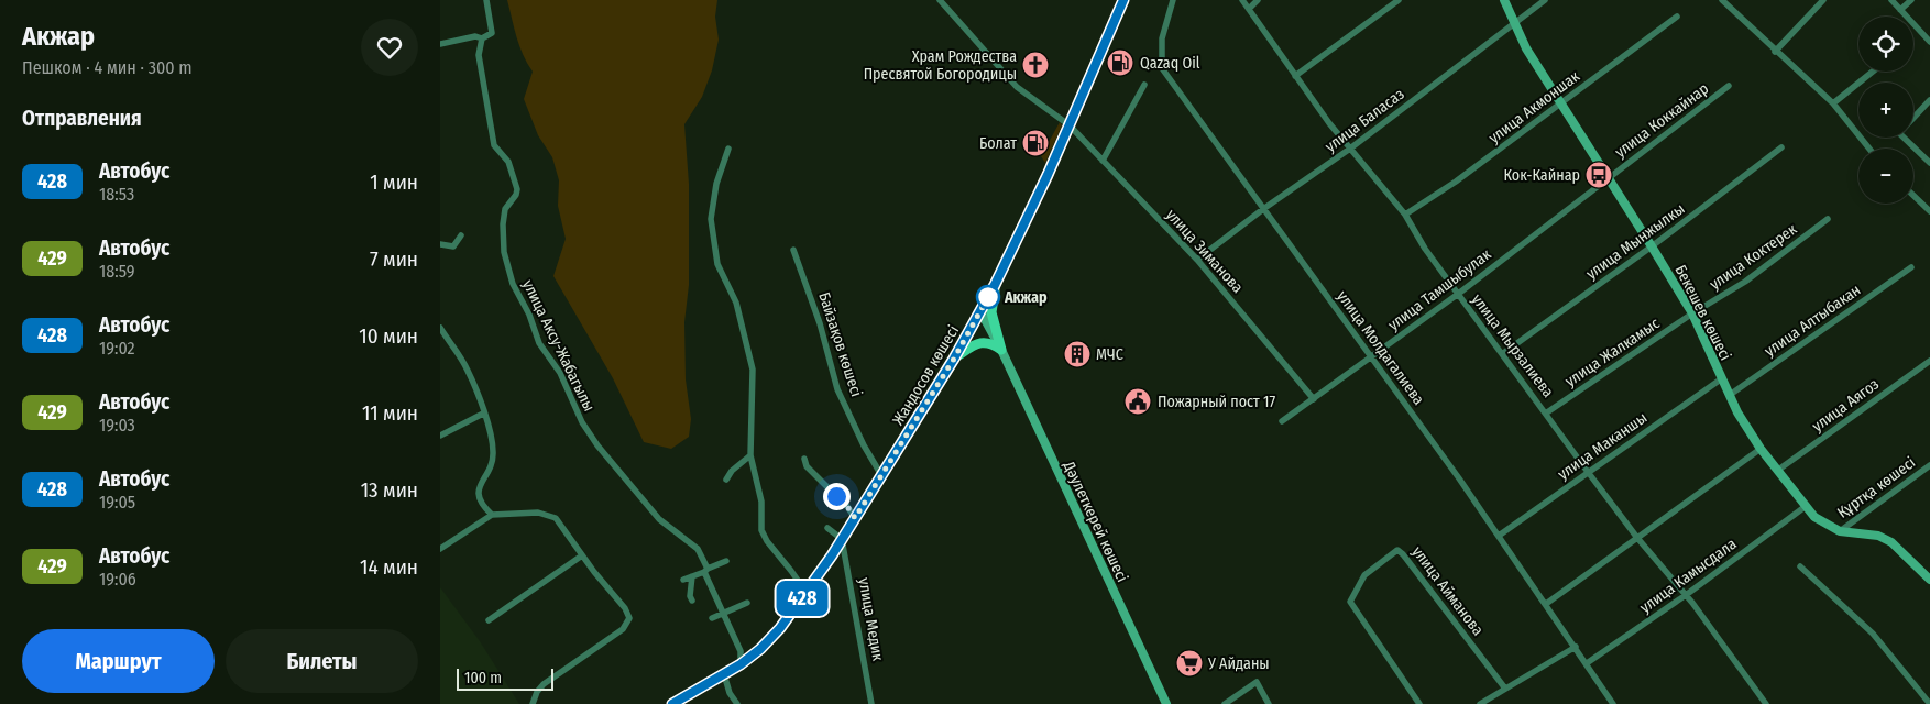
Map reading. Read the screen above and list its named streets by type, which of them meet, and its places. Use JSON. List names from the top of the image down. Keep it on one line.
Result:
{"streets":{"main road":["Бекешев көшесі","Жандосов көшесі","Дәулеткерей көшесі"],"street":["улица Акмоншак","улица Баласаз","улица Коккайнар","улица Мынжылкы","улица Зиманова","улица Коктерек","улица Тамшыбулак","улица Алтыбакан","Байзақов көшесі","улица Аксу-Жабагылы","улица Мырзалиева","улица Молдагалиева","улица Жалкамыс","улица Аягоз","улица Маканшы","Құртқа көшесі","улица Камысдала","улица Айманова","улица Медик"]},"crossings":[["улица Акмоншак","Бекешев көшесі"],["улица Акмоншак","улица Мырзалиева"],["улица Баласаз","улица Зиманова"],["улица Баласаз","Бекешев көшесі"],["улица Баласаз","улица Мырзалиева"],["улица Баласаз","улица Молдагалиева"],["улица Коккайнар","улица Тамшыбулак"],["улица Коккайнар","Бекешев көшесі"],["улица Мынжылкы","Бекешев көшесі"],["улица Мынжылкы","улица Мырзалиева"],["улица Зиманова","улица Тамшыбулак"],["улица Зиманова","Жандосов көшесі"],["улица Коктерек","Бекешев көшесі"],["улица Коктерек","улица Жалкамыс"],["улица Тамшыбулак","Бекешев көшесі"],["улица Тамшыбулак","улица Мырзалиева"],["улица Тамшыбулак","улица Молдагалиева"],["Бекешев көшесі","улица Алтыбакан"],["Бекешев көшесі","улица Жалкамыс"],["Бекешев көшесі","улица Аягоз"],["Бекешев көшесі","улица Маканшы"],["Бекешев көшесі","Құртқа көшесі"],["Бекешев көшесі","улица Камысдала"],["Байзақов көшесі","Жандосов көшесі"],["улица Аксу-Жабагылы","Жандосов көшесі"],["улица Мырзалиева","улица Жалкамыс"],["улица Мырзалиева","улица Маканшы"],["улица Мырзалиева","улица Камысдала"],["улица Молдагалиева","улица Маканшы"],["улица Молдагалиева","улица Камысдала"],["Жандосов көшесі","Дәулеткерей көшесі"],["Жандосов көшесі","улица Медик"]],"places":{"fuel station":["Qazaq Oil","Болат"],"church":["Храм Рождества Пресвятой Богородицы"],"bus stop":["Кок-Кайнар"],"other":["Акжар"],"building":["МЧС"],"public building":["Пожарный пост 17"],"supermarket":["У Айданы"]},"lines":["bus line 428"],"scale_bar":"100 m","page":{"heading":[["Акжар","Пешком · 4 мин · 300 m"],"Отправления"],"on_map":"428","map_buttons":["+","−"],"list":[{"mark":"428","name":"Автобус","note":"18:53","value":"1 мин"},{"mark":"429","name":"Автобус","note":"18:59","value":"7 мин"},{"mark":"428","name":"Автобус","note":"19:02","value":"10 мин"},{"mark":"429","name":"Автобус","note":"19:03","value":"11 мин"},{"mark":"428","name":"Автобус","note":"19:05","value":"13 мин"},{"mark":"429","name":"Автобус","note":"19:06","value":"14 мин"}],"buttons":["Маршрут","Билеты"],"scale":"100 m"}}
